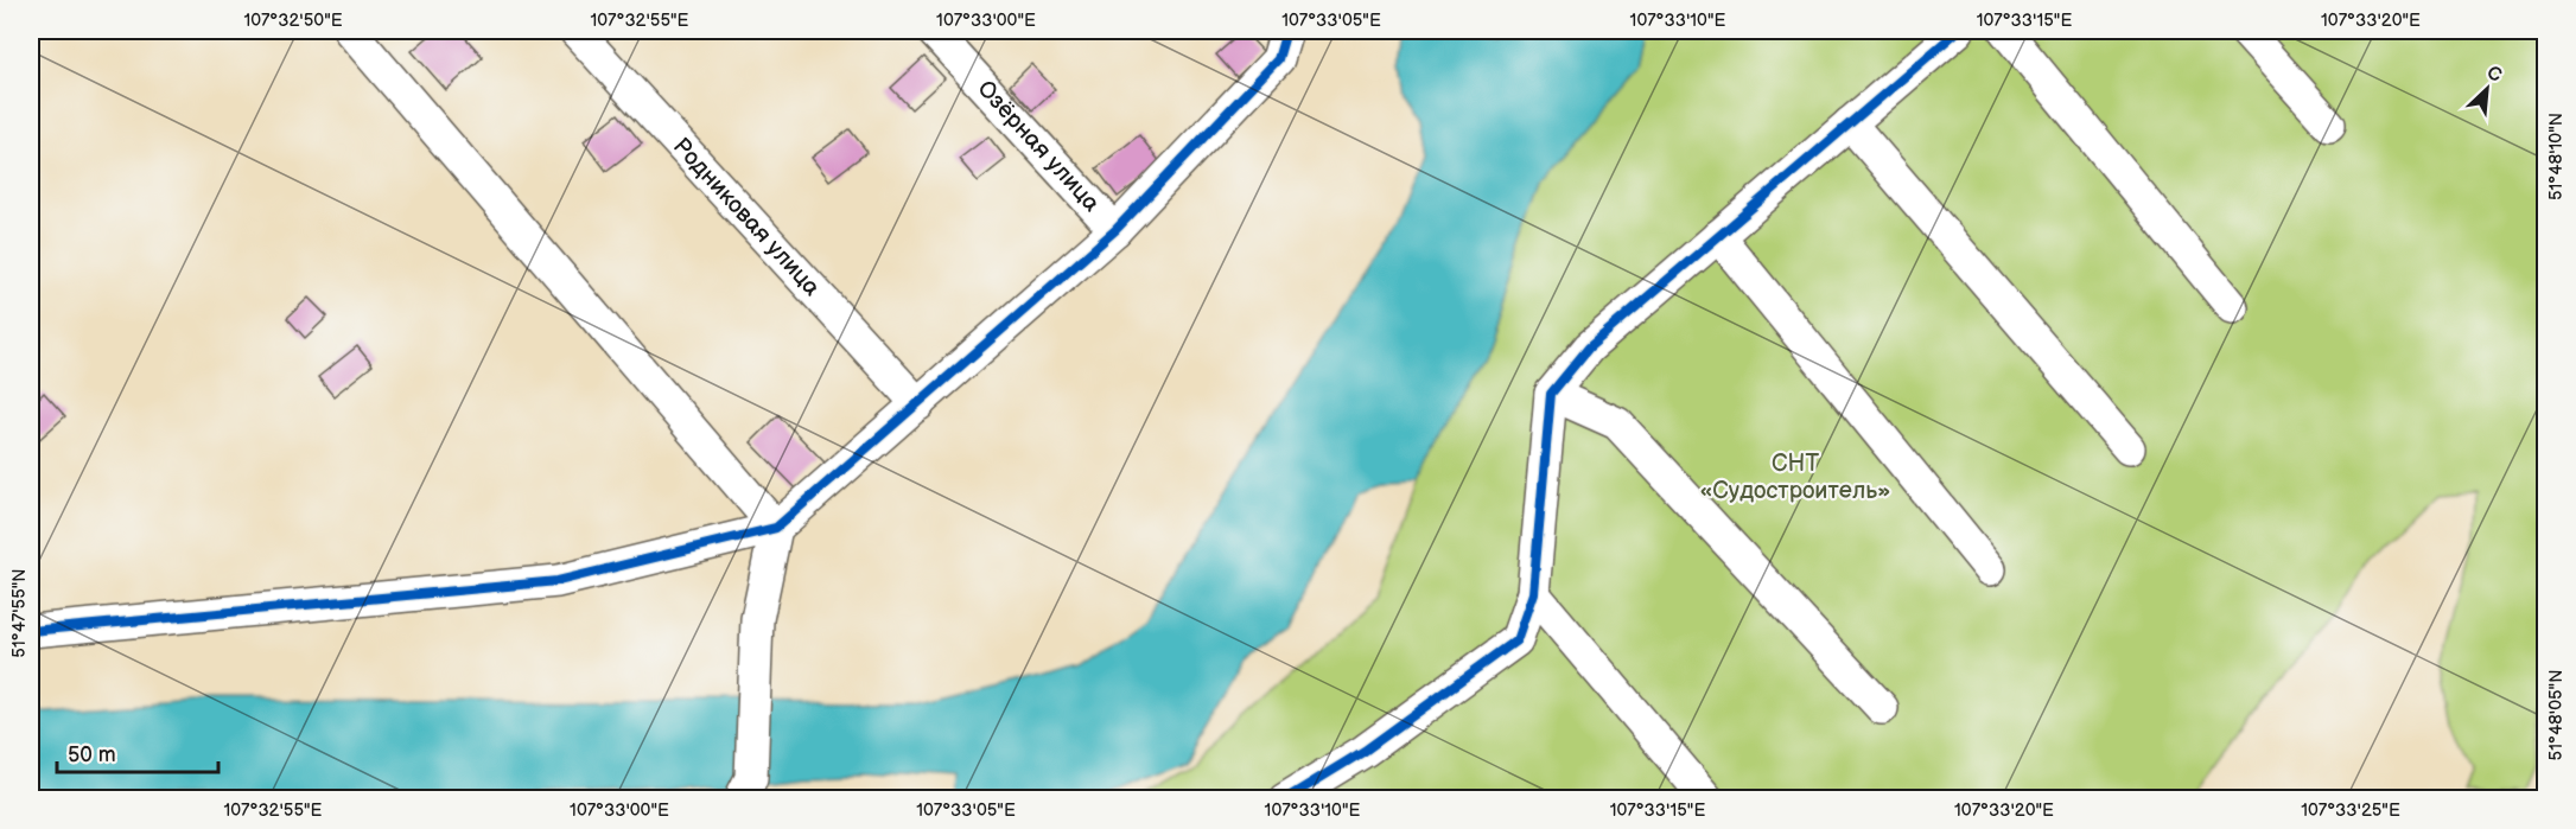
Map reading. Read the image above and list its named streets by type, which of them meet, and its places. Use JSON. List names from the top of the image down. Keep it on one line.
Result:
{"streets":{"street":["Озёрная улица","Родниковая улица"]},"parks":["СНТ «Судостроитель»"],"scale_bar":"50 m","north":"top right","coordinates":["107°32'50\"E","107°32'55\"E","107°33'00\"E","107°33'05\"E","107°33'10\"E","107°33'15\"E","107°33'20\"E","51°48'10\"N","51°47'55\"N","51°48'05\"N","107°33'25\"E"]}
